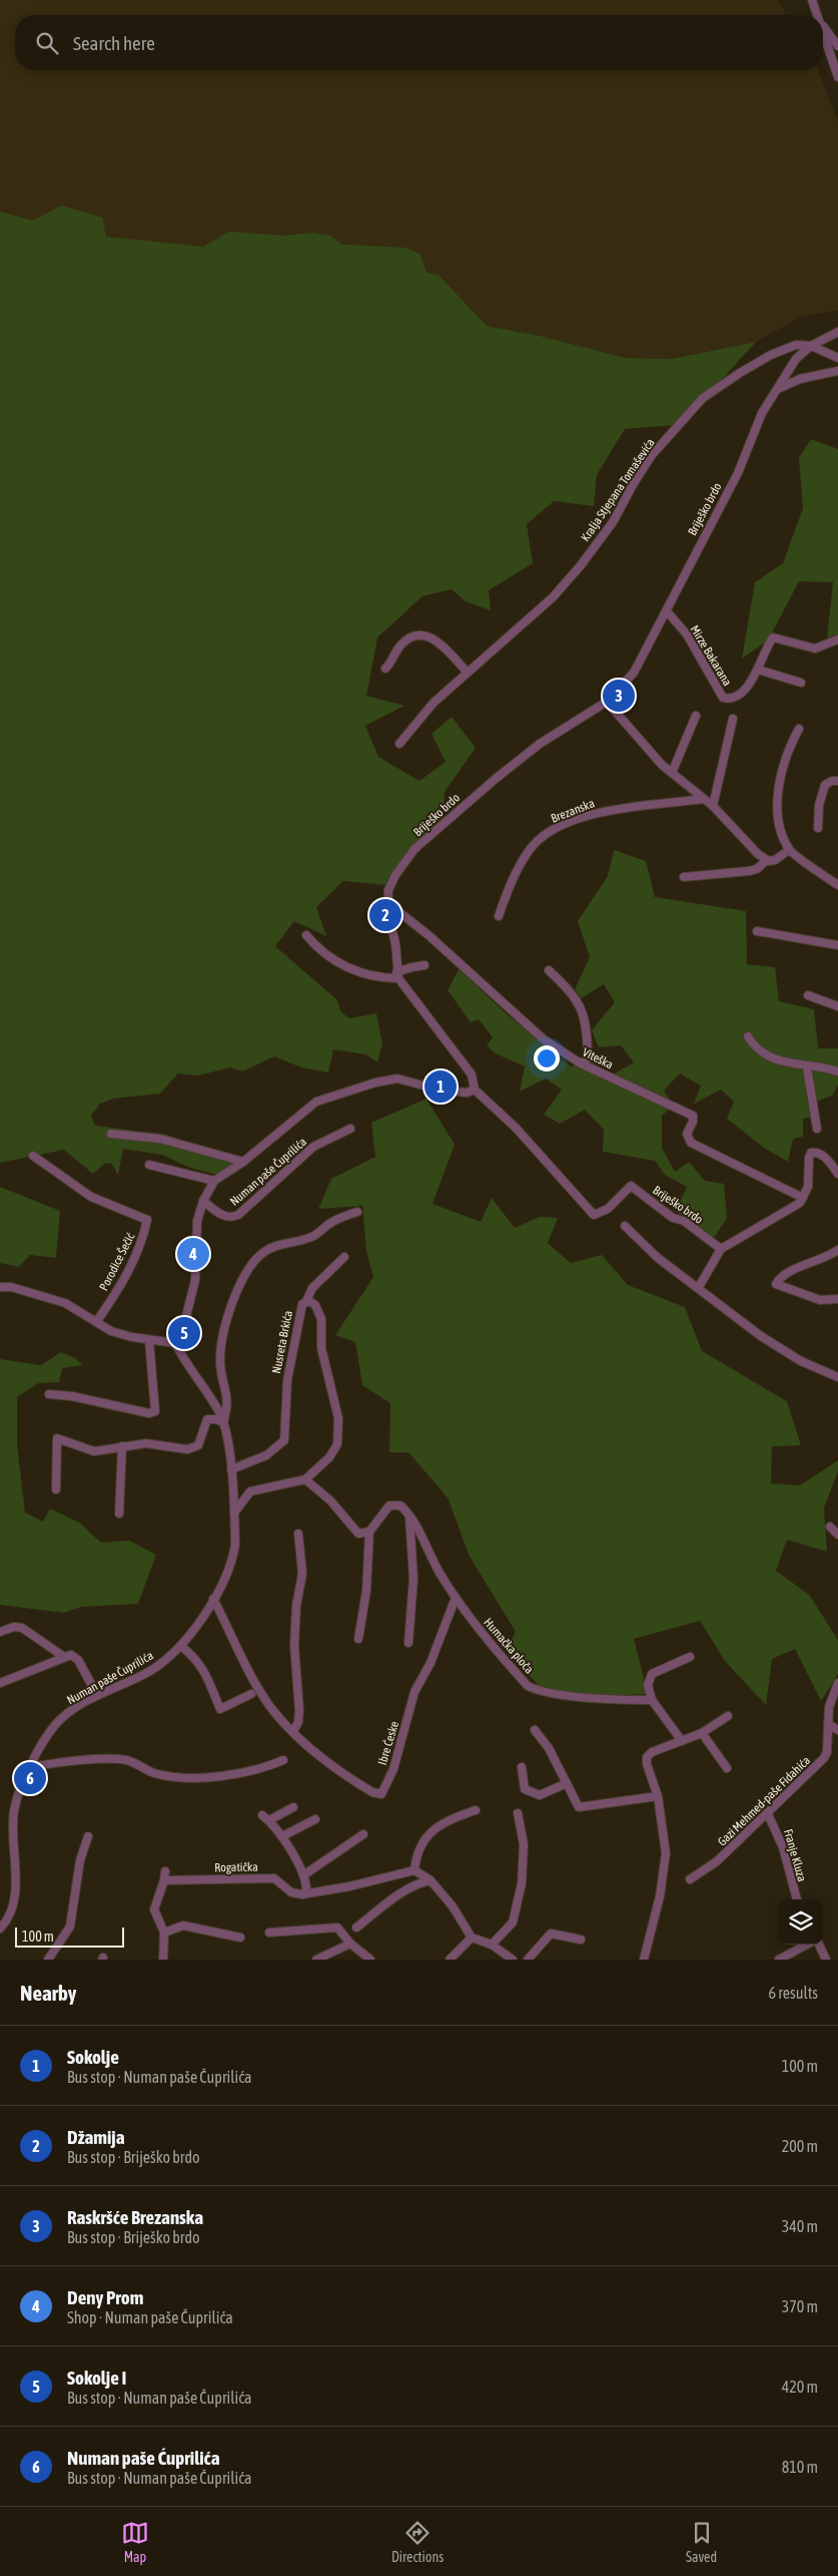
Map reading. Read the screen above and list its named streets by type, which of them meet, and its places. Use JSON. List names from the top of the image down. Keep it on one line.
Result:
{"streets":{"street":["Kralja Stjepana Tomaševića","Briješko brdo","Mirze Bakarana","Brezanska","Viteška","Numan paše Čuprilića","Porodice Šečić","Nusreta Brkića","Humačka ploča","Ibre Ćeske","Gazi Mehmed-paše Fidahića","Franje Kluza","Rogatička"]},"crossings":[["Kralja Stjepana Tomaševića","Briješko brdo"],["Briješko brdo","Mirze Bakarana"],["Briješko brdo","Viteška"],["Briješko brdo","Numan paše Čuprilića"],["Numan paše Čuprilića","Nusreta Brkića"],["Numan paše Čuprilića","Ibre Ćeske"],["Humačka ploča","Ibre Ćeske"],["Gazi Mehmed-paše Fidahića","Franje Kluza"]],"scale_bar":"100 m","page":{"search":"Search here","pins":["3","2","1","4","5","6"],"scale":"100 m","heading":["Nearby","6 results"],"list":[{"mark":"1","name":"Sokolje","note":"Bus stop · Numan paše Čuprilića","value":"100 m"},{"mark":"2","name":"Džamija","note":"Bus stop · Briješko brdo","value":"200 m"},{"mark":"3","name":"Raskršće Brezanska","note":"Bus stop · Briješko brdo","value":"340 m"},{"mark":"4","name":"Deny Prom","note":"Shop · Numan paše Čuprilića","value":"370 m"},{"mark":"5","name":"Sokolje I","note":"Bus stop · Numan paše Čuprilića","value":"420 m"},{"mark":"6","name":"Numan paše Ćuprilića","note":"Bus stop · Numan paše Čuprilića","value":"810 m"}],"nav":["Map","Directions","Saved"]}}
